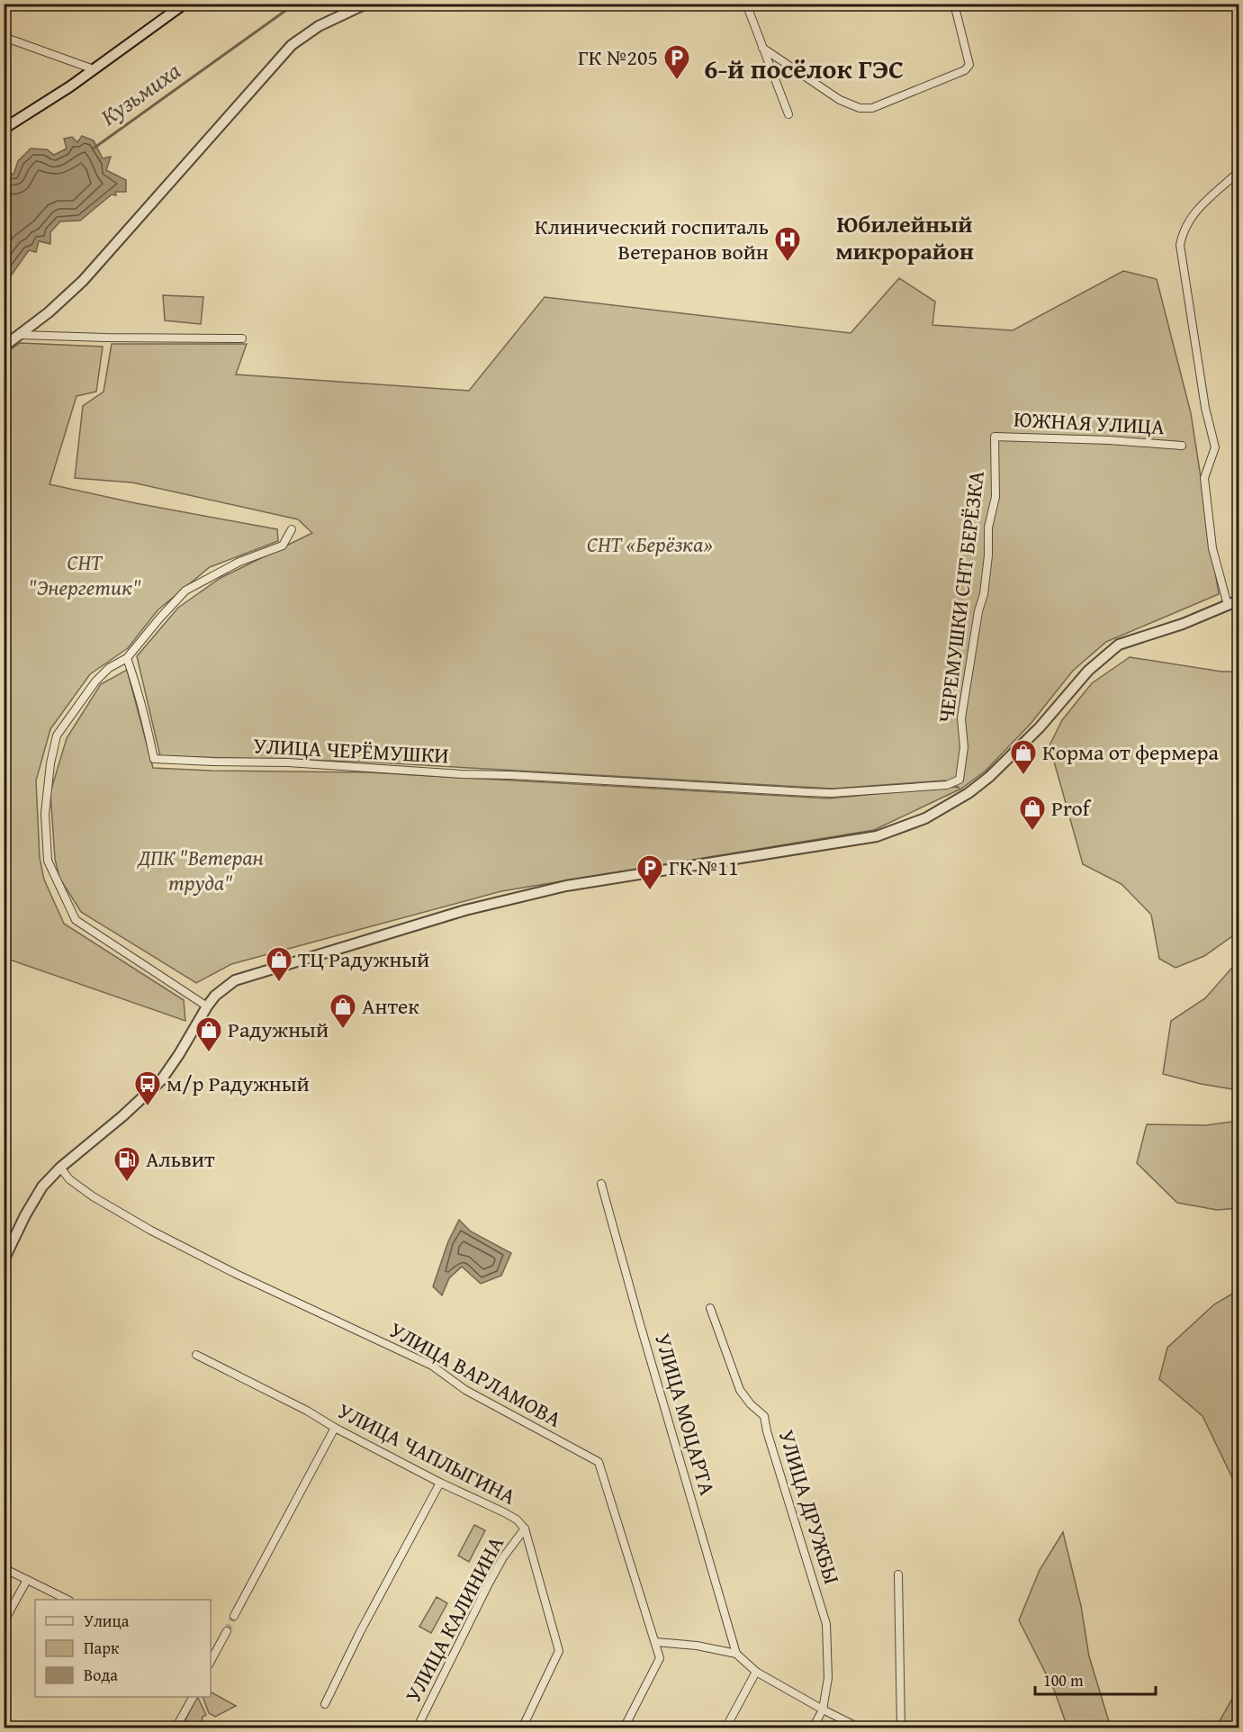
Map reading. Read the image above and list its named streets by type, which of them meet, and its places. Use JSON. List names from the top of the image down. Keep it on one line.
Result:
{"streets":{"street":["ЮЖНАЯ УЛИЦА","ЧЕРЕМУШКИ СНТ БЕРЁЗКА","УЛИЦА ЧЕРЁМУШКИ","УЛИЦА ВАРЛАМОВА","УЛИЦА МОЦАРТА","УЛИЦА ЧАПЛЫГИНА","УЛИЦА ДРУЖБЫ","УЛИЦА КАЛИНИНА"]},"crossings":[["ЮЖНАЯ УЛИЦА","ЧЕРЕМУШКИ СНТ БЕРЁЗКА"],["ЧЕРЕМУШКИ СНТ БЕРЁЗКА","УЛИЦА ЧЕРЁМУШКИ"],["УЛИЦА ЧАПЛЫГИНА","УЛИЦА КАЛИНИНА"]],"districts":["6-й посёлок ГЭС","Юбилейный микрорайон"],"water":["Кузьмиха"],"parks":["СНТ «Берёзка»","СНТ \"Энергетик\"","ДПК \"Ветеран труда\""],"places":{"parking":["ГК №205","ГК №11"],"hospital":["Клинический госпиталь Ветеранов войн"],"shop":["Корма от фермера","Prof","ТЦ Радужный","Антек","Радужный"],"bus stop":["м/р Радужный"],"fuel station":["Альвит"]},"legend":["Улица","Парк","Вода"],"scale_bar":"100 m"}
